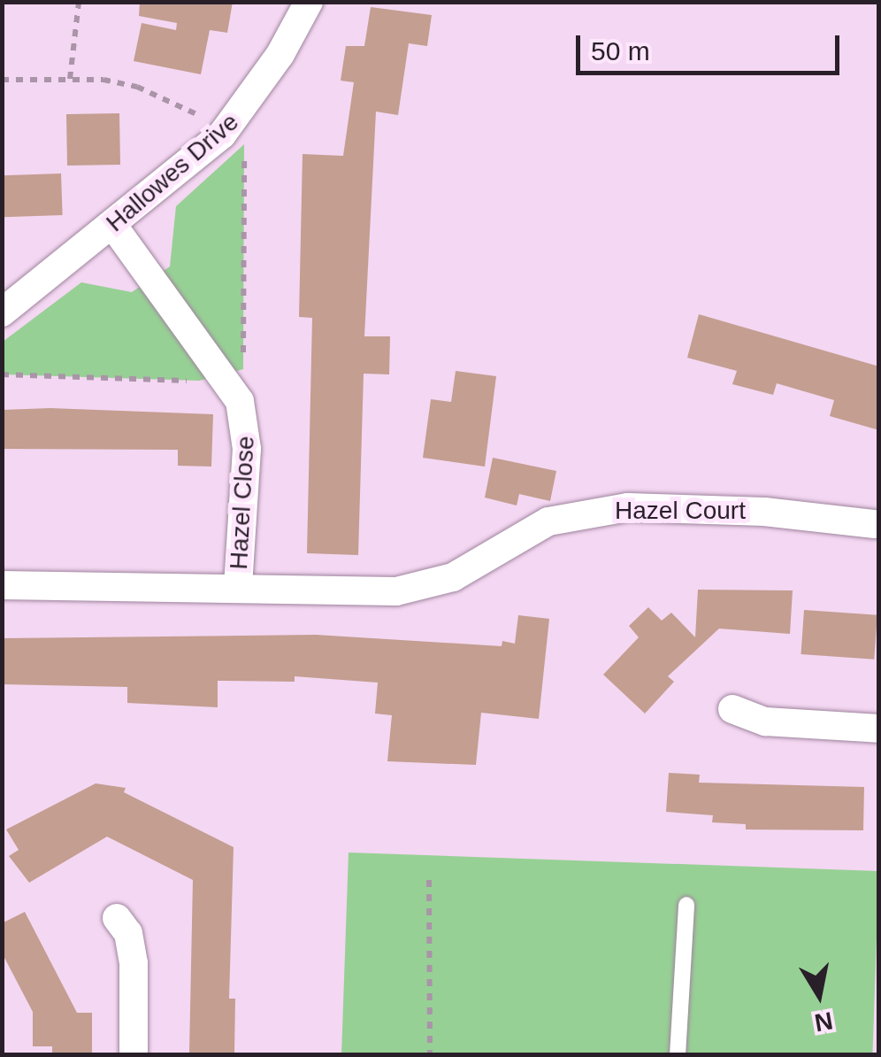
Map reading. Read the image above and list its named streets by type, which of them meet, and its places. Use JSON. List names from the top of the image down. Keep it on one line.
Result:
{"streets":{"street":["Hallowes Drive","Hazel Close","Hazel Court"]},"crossings":[["Hallowes Drive","Hazel Close"],["Hazel Close","Hazel Court"]],"scale_bar":"50 m","north":"bottom"}
